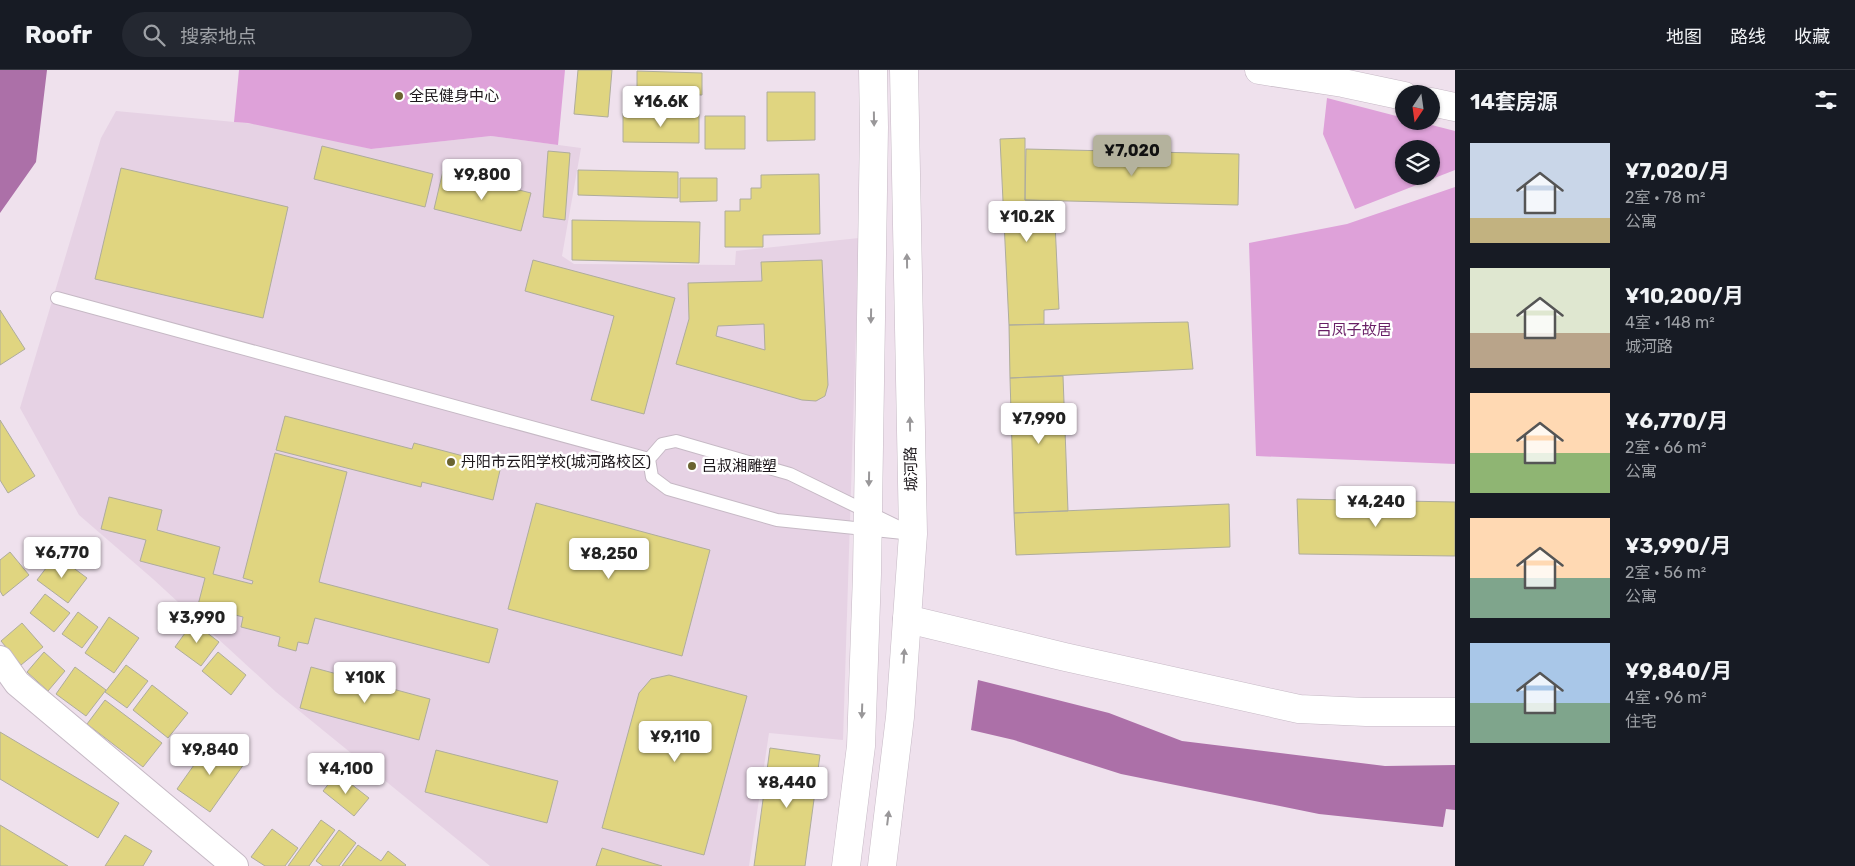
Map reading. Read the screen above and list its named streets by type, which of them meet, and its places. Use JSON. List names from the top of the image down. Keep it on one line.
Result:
{"streets":{"main road":["城河路"]},"parks":["吕凤子故居"],"places":["全民健身中心","丹阳市云阳学校(城河路校区)","吕叔湘雕塑"],"north":"bottom","page":{"header":"Roofr","search":"搜索地点","nav":["地图","路线","收藏"],"heading":"14套房源","price":["¥16.6K","¥7,020","¥9,800","¥10.2K","¥7,990","¥4,240","¥6,770","¥8,250","¥3,990","¥10K","¥9,110","¥9,840","¥4,100","¥8,440"],"list":[{"name":"¥7,020/月","note":"2室 · 78 m² · 公寓"},{"name":"¥10,200/月","note":"4室 · 148 m² · 城河路"},{"name":"¥6,770/月","note":"2室 · 66 m² · 公寓"},{"name":"¥3,990/月","note":"2室 · 56 m² · 公寓"},{"name":"¥9,840/月","note":"4室 · 96 m² · 住宅"}]}}
